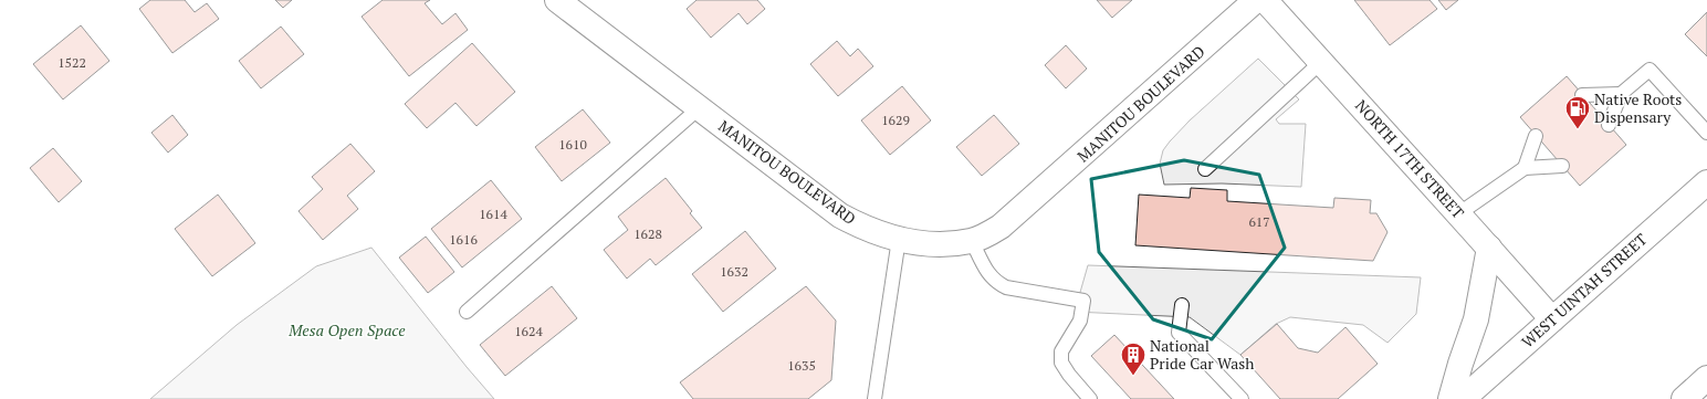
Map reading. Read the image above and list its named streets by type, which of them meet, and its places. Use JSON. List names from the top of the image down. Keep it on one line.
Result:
{"streets":{"street":["MANITOU BOULEVARD","NORTH 17TH STREET","WEST UINTAH STREET"]},"crossings":[["NORTH 17TH STREET","WEST UINTAH STREET"]],"parks":["Mesa Open Space"],"places":{"fuel station":["Native Roots Dispensary"],"building":["National Pride Car Wash"]},"house_numbers":["1522","1629","1610","1614","617","1628","1616","1632","1624","1635"]}
